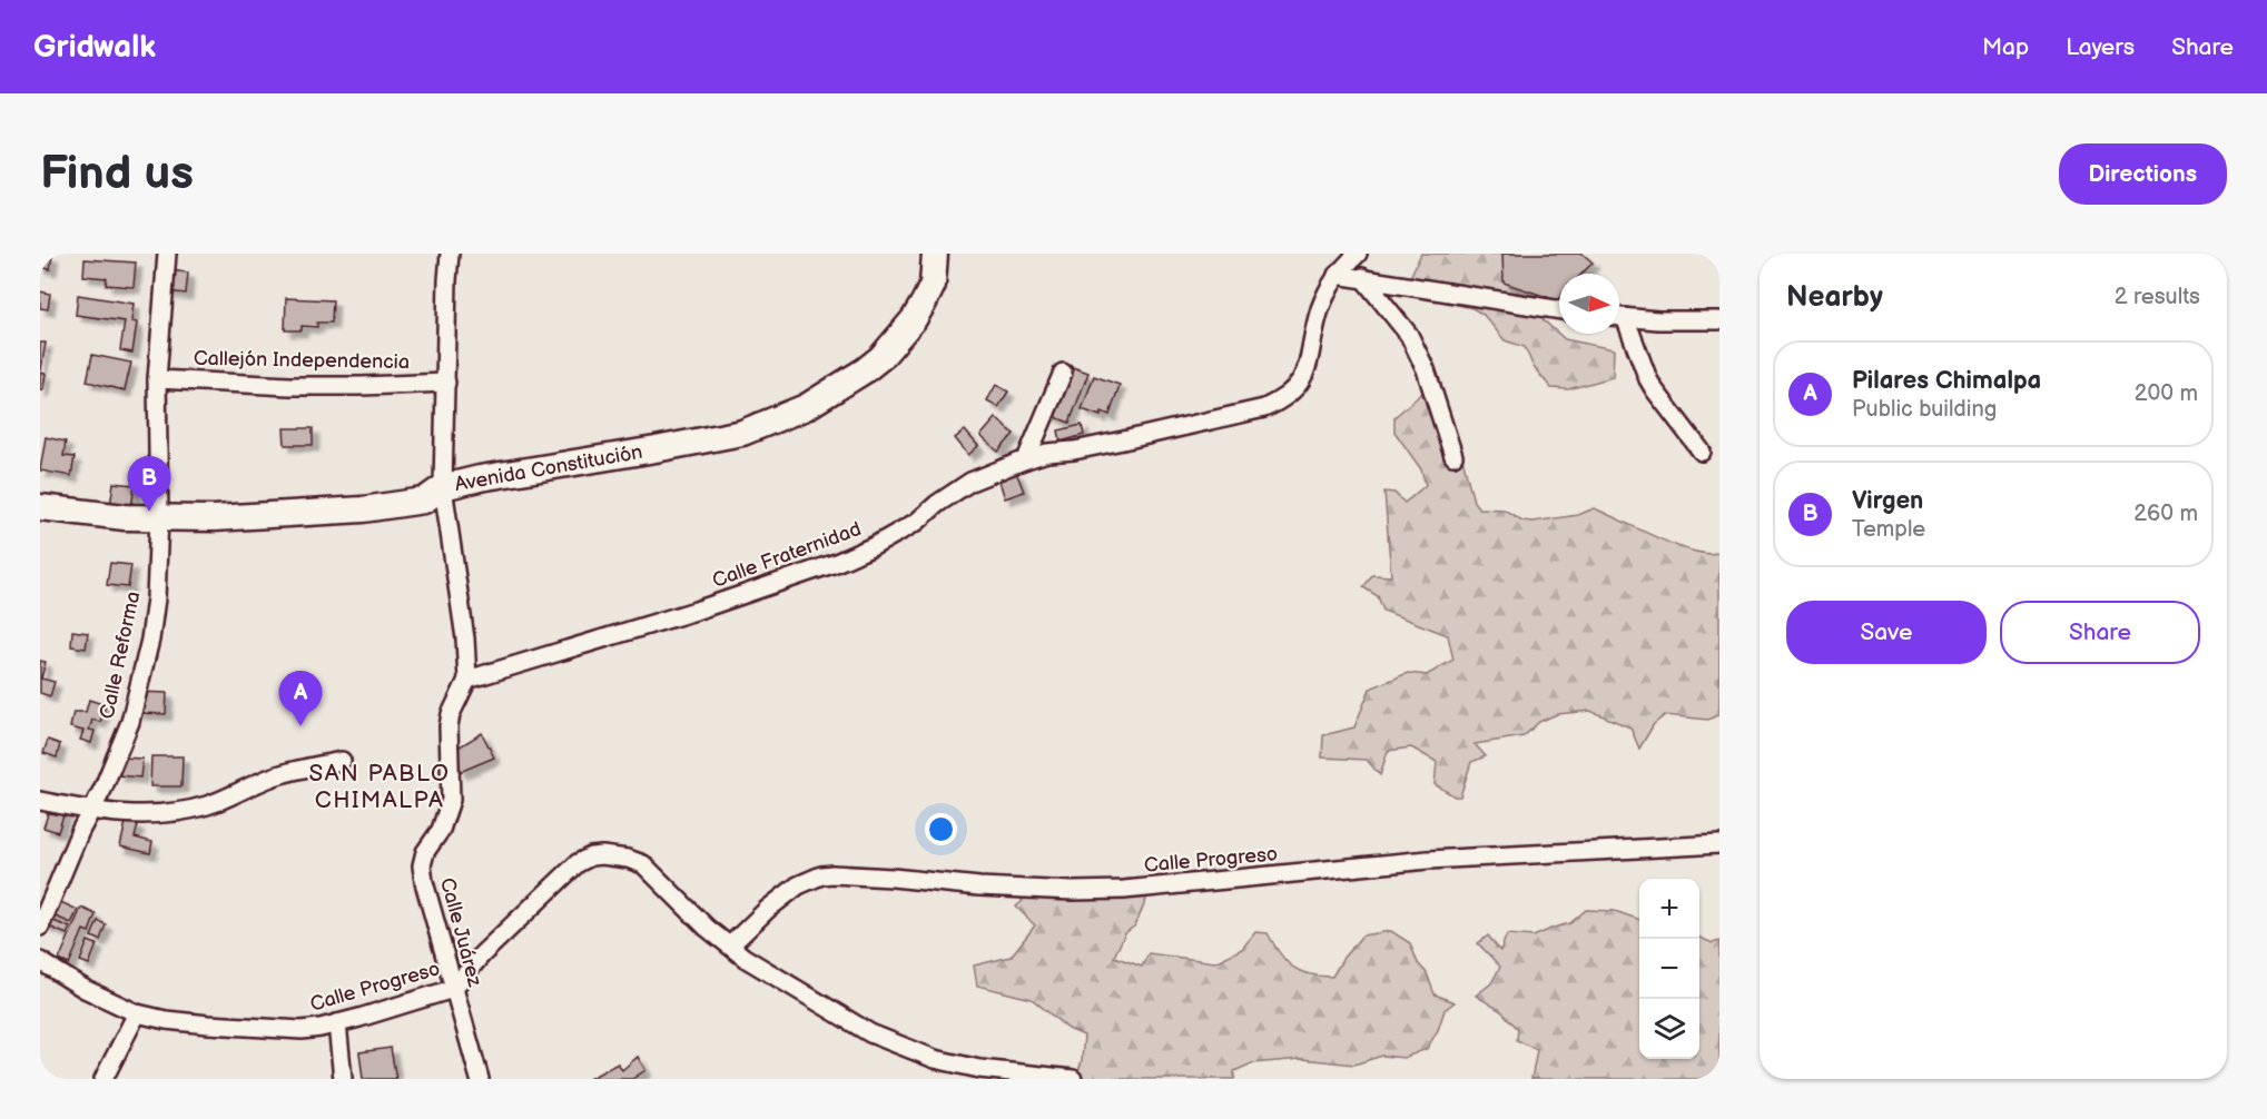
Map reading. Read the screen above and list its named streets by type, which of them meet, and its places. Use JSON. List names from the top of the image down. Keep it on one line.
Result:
{"streets":{"main road":["Avenida Constitución"],"street":["Callejón Independencia","Calle Fraternidad","Calle Reforma","Calle Progreso","Calle Juárez"]},"crossings":[["Callejón Independencia","Calle Reforma"],["Callejón Independencia","Calle Juárez"],["Avenida Constitución","Calle Reforma"],["Avenida Constitución","Calle Juárez"],["Calle Fraternidad","Calle Juárez"],["Calle Progreso","Calle Juárez"]],"districts":["SAN PABLO CHIMALPA"],"north":"right","page":{"header":"Gridwalk","nav":["Map","Layers","Share"],"buttons":["Directions",["Save","Share"]],"title":"Find us","heading":["Nearby","2 results"],"list":[{"mark":"A","name":"Pilares Chimalpa","note":"Public building","value":"200 m"},{"mark":"B","name":"Virgen","note":"Temple","value":"260 m"}],"pins":["B","A"],"map_buttons":["+","−"]}}
